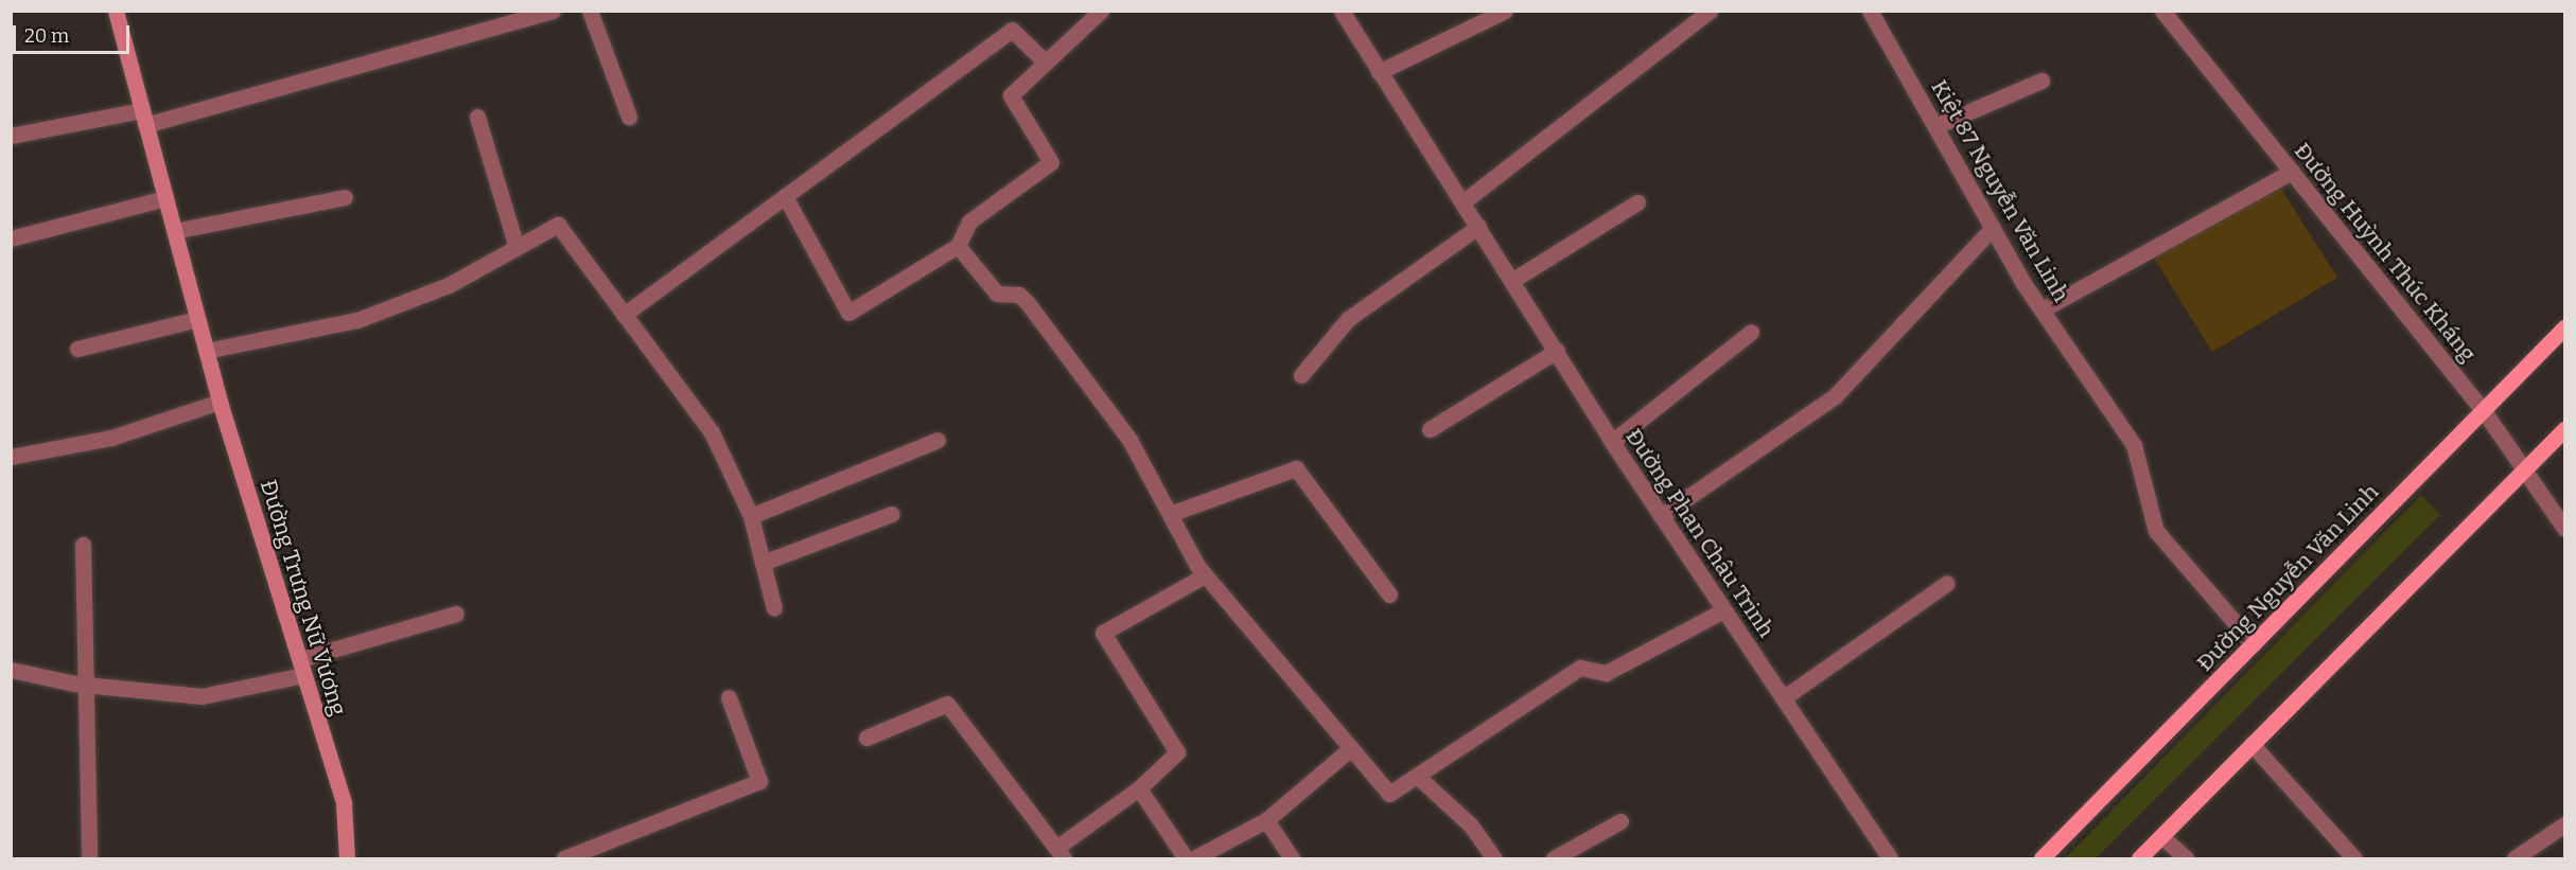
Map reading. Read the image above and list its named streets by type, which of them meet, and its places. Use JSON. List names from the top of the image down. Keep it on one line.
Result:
{"streets":{"main road":["Đường Nguyễn Văn Linh","Đường Trưng Nữ Vương"],"street":["Kiệt 87 Nguyễn Văn Linh","Đường Huỳnh Thúc Kháng","Đường Phan Châu Trinh"]},"crossings":[["Kiệt 87 Nguyễn Văn Linh","Đường Nguyễn Văn Linh"],["Đường Huỳnh Thúc Kháng","Đường Nguyễn Văn Linh"]],"scale_bar":"20 m"}
